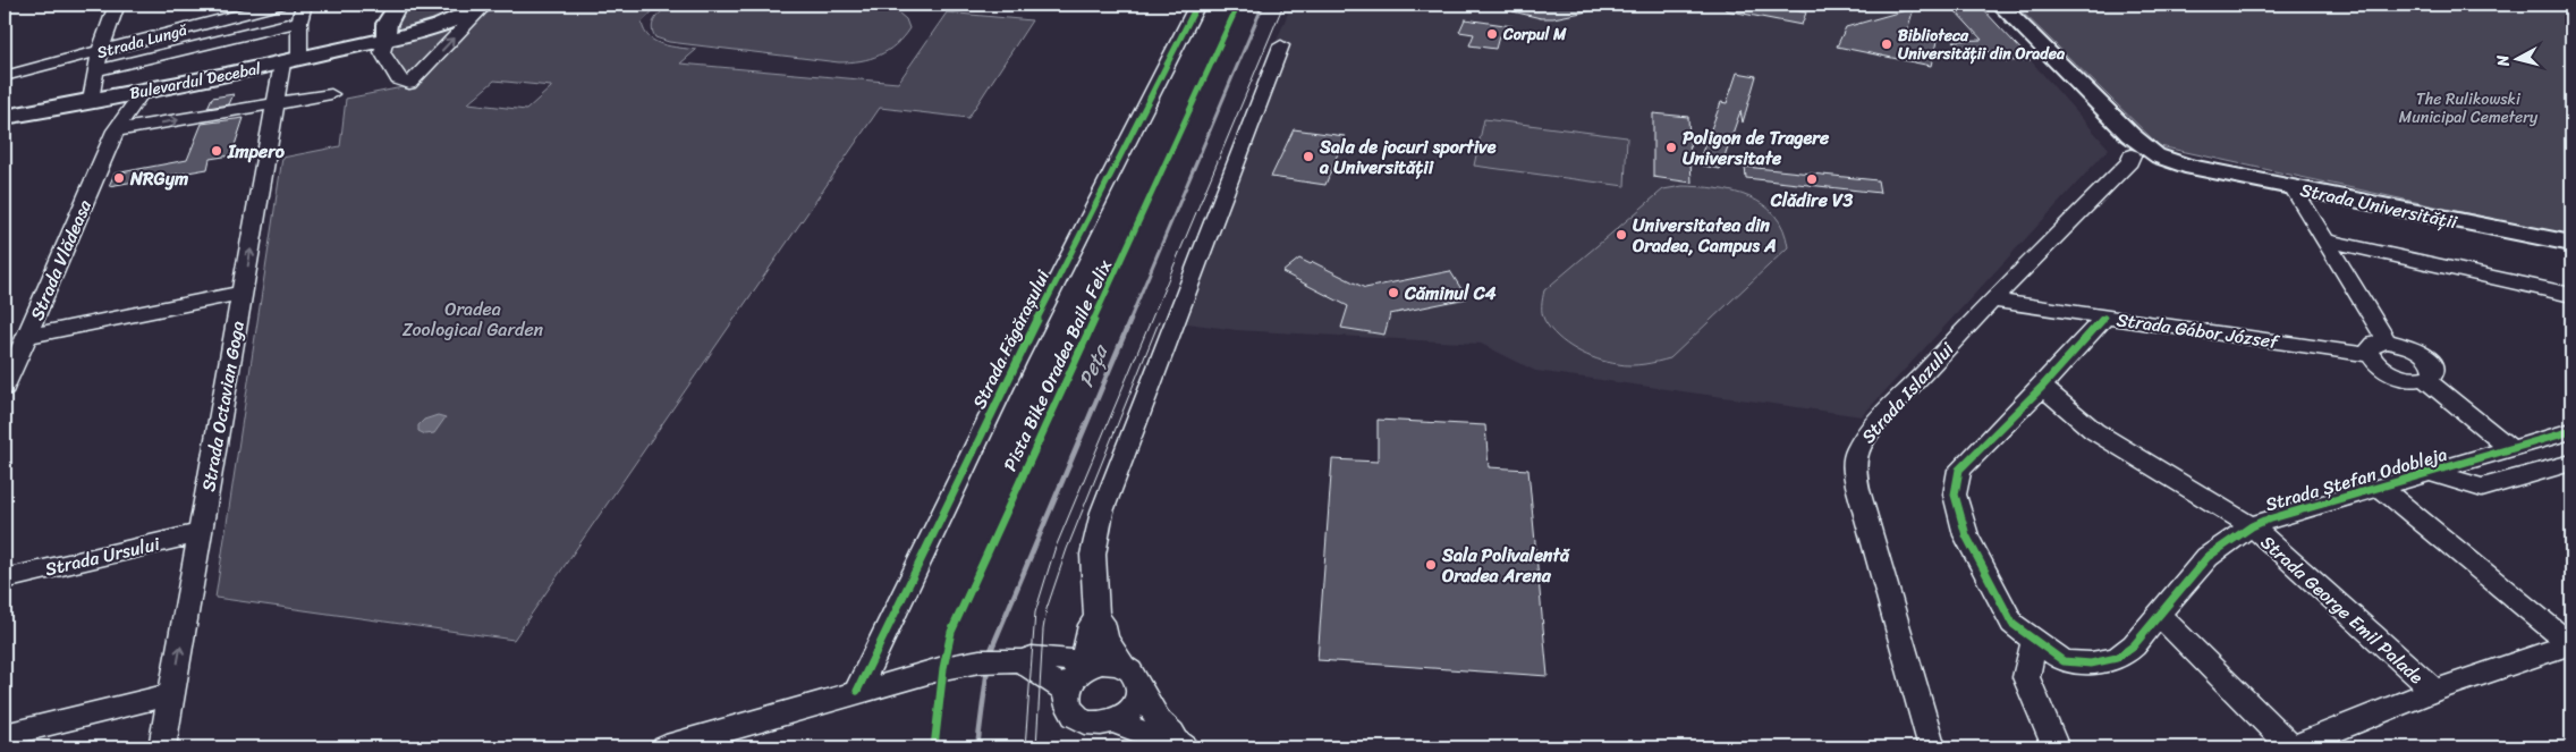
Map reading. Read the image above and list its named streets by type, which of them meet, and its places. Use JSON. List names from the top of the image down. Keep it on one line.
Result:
{"streets":{"main road":["Bulevardul Decebal","Strada Universității"],"street":["Strada Lungă","Strada Vlădeasa","Strada Gábor József","Strada Făgărașului","Strada Islazului","Strada Octavian Goga","Strada Ștefan Odobleja","Strada Ursului","Strada George Emil Palade"],"cycle path":["Pista Bike Oradea Baile Felix"]},"crossings":[["Bulevardul Decebal","Strada Vlădeasa"],["Bulevardul Decebal","Strada Octavian Goga"],["Strada Universității","Strada Islazului"],["Strada Gábor József","Strada Islazului"],["Strada Gábor József","Strada Ștefan Odobleja"],["Strada Octavian Goga","Strada Ursului"],["Strada Ștefan Odobleja","Strada George Emil Palade"]],"one_way":["Strada Octavian Goga"],"water":["Peța"],"parks":["The Rulikowski Municipal Cemetery","Oradea Zoological Garden"],"places":["Corpul M","Biblioteca Universității din Oradea","Poligon de Tragere Universitate","Impero","Sala de jocuri sportive a Universității","NRGym","Clădire V3","Universitatea din Oradea, Campus A","Căminul C4","Sala Polivalentă Oradea Arena"],"north":"left"}
